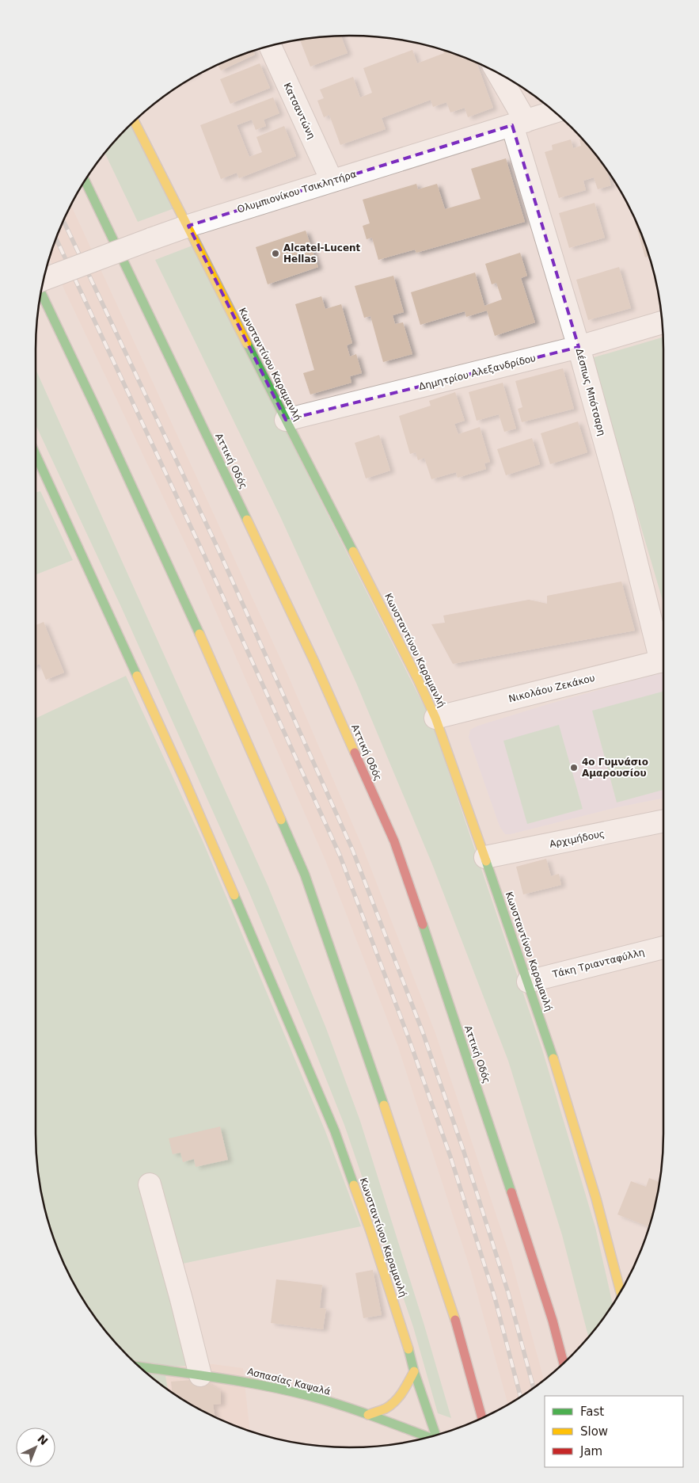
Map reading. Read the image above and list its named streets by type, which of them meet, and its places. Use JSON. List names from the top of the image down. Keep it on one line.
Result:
{"streets":{"main road":["Κωνσταντίνου Καραμανλή","Αττική Οδός","Ασπασίας Καψαλά"],"street":["Κατσαντώνη","Ολυμπιονίκου Τσικλητήρα","Δημητρίου Αλεξανδρίδου","Δέσπως Μπότσαρη","Νικολάου Ζεκάκου","Αρχιμήδους","Τάκη Τριανταφύλλη"]},"crossings":[["Κατσαντώνη","Ολυμπιονίκου Τσικλητήρα"],["Ολυμπιονίκου Τσικλητήρα","Κωνσταντίνου Καραμανλή"],["Ολυμπιονίκου Τσικλητήρα","Δέσπως Μπότσαρη"],["Κωνσταντίνου Καραμανλή","Δημητρίου Αλεξανδρίδου"],["Κωνσταντίνου Καραμανλή","Νικολάου Ζεκάκου"],["Κωνσταντίνου Καραμανλή","Αρχιμήδους"],["Κωνσταντίνου Καραμανλή","Τάκη Τριανταφύλλη"],["Δημητρίου Αλεξανδρίδου","Δέσπως Μπότσαρη"]],"places":["Alcatel-Lucent Hellas","4ο Γυμνάσιο Αμαρουσίου"],"legend":["Fast","Slow","Jam"],"north":"top right"}
